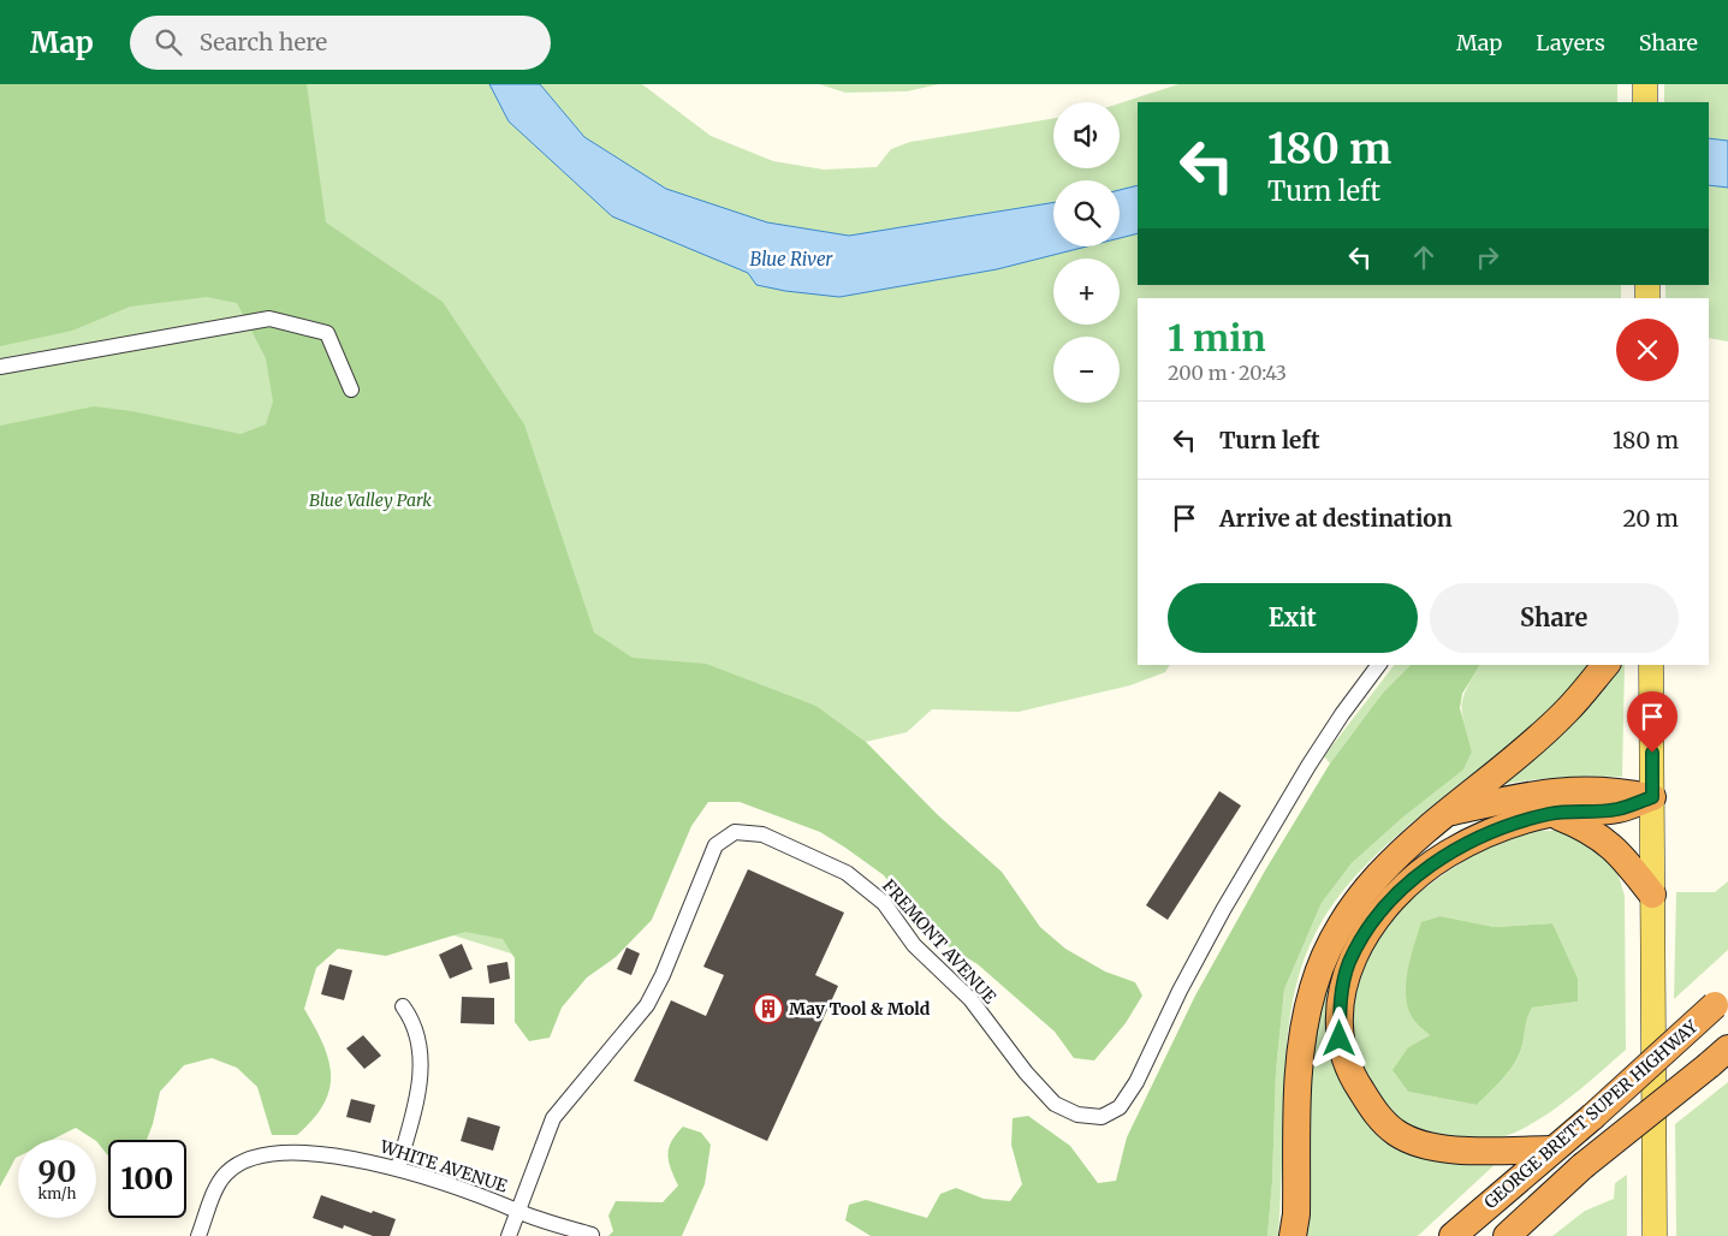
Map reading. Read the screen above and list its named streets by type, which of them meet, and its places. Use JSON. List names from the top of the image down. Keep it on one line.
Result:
{"streets":{"highway":["GEORGE BRETT SUPER HIGHWAY"],"street":["FREMONT AVENUE","WHITE AVENUE"]},"crossings":[["FREMONT AVENUE","WHITE AVENUE"]],"water":["Blue River"],"parks":["Blue Valley Park"],"places":{"building":["May Tool & Mold"]},"page":{"header":"Map","search":"Search here","nav":["Map","Layers","Share"],"map_buttons":["+","−"],"turn":["180 m","Turn left"],"heading":["1 min","200 m · 20:43"],"list":[{"name":"Turn left","value":"180 m"},{"name":"Arrive at destination","value":"20 m"}],"buttons":["Exit","Share"],"speed":"90 km/h","limit":"100"}}
